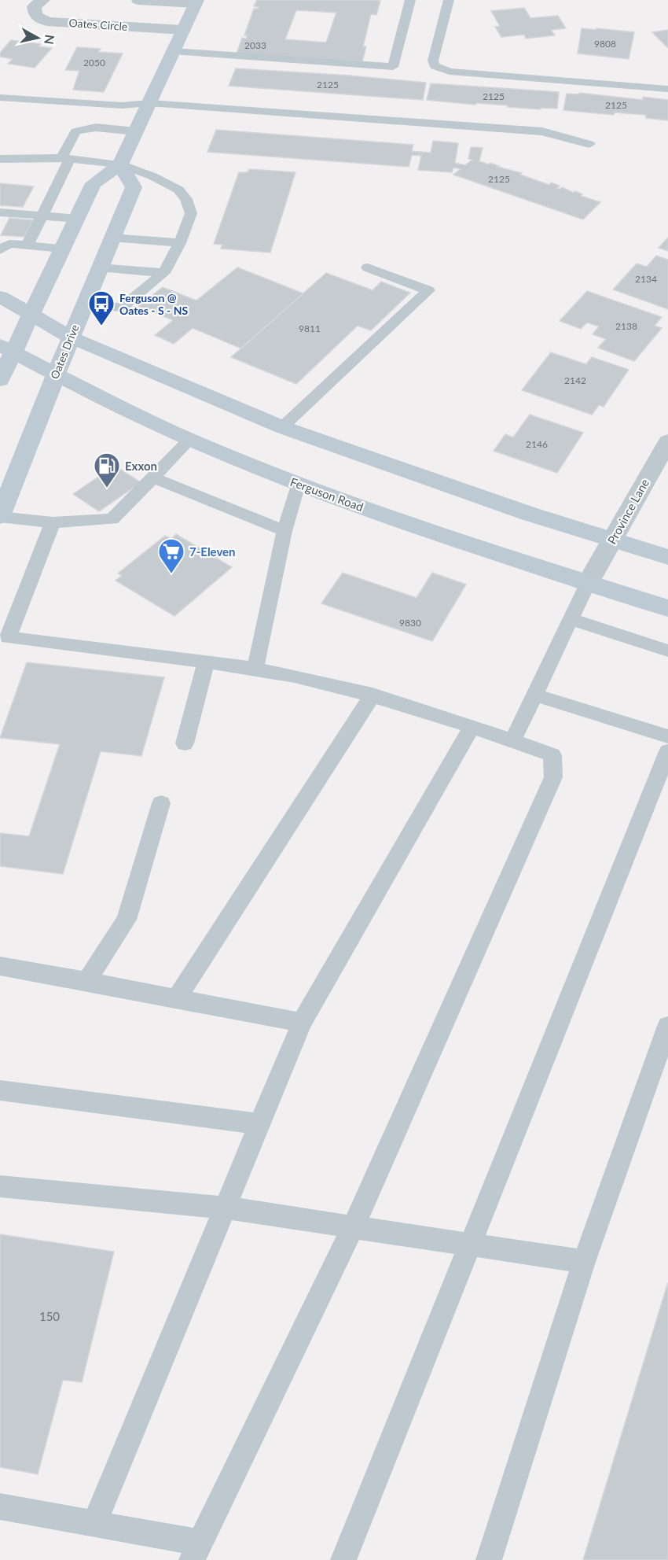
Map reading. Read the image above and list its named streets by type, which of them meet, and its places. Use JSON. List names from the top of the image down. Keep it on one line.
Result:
{"streets":{"main road":["Oates Drive","Ferguson Road"],"street":["Oates Circle","Province Lane"]},"crossings":[["Oates Drive","Ferguson Road"],["Ferguson Road","Province Lane"]],"places":{"bus stop":["Ferguson @ Oates - S - NS"],"fuel station":["Exxon"],"supermarket":["7-Eleven"]},"house_numbers":["9808","2033","2050","2125","2125","2125","2125","2134","2138","9811","2142","2146","9830","150"],"north":"right"}
